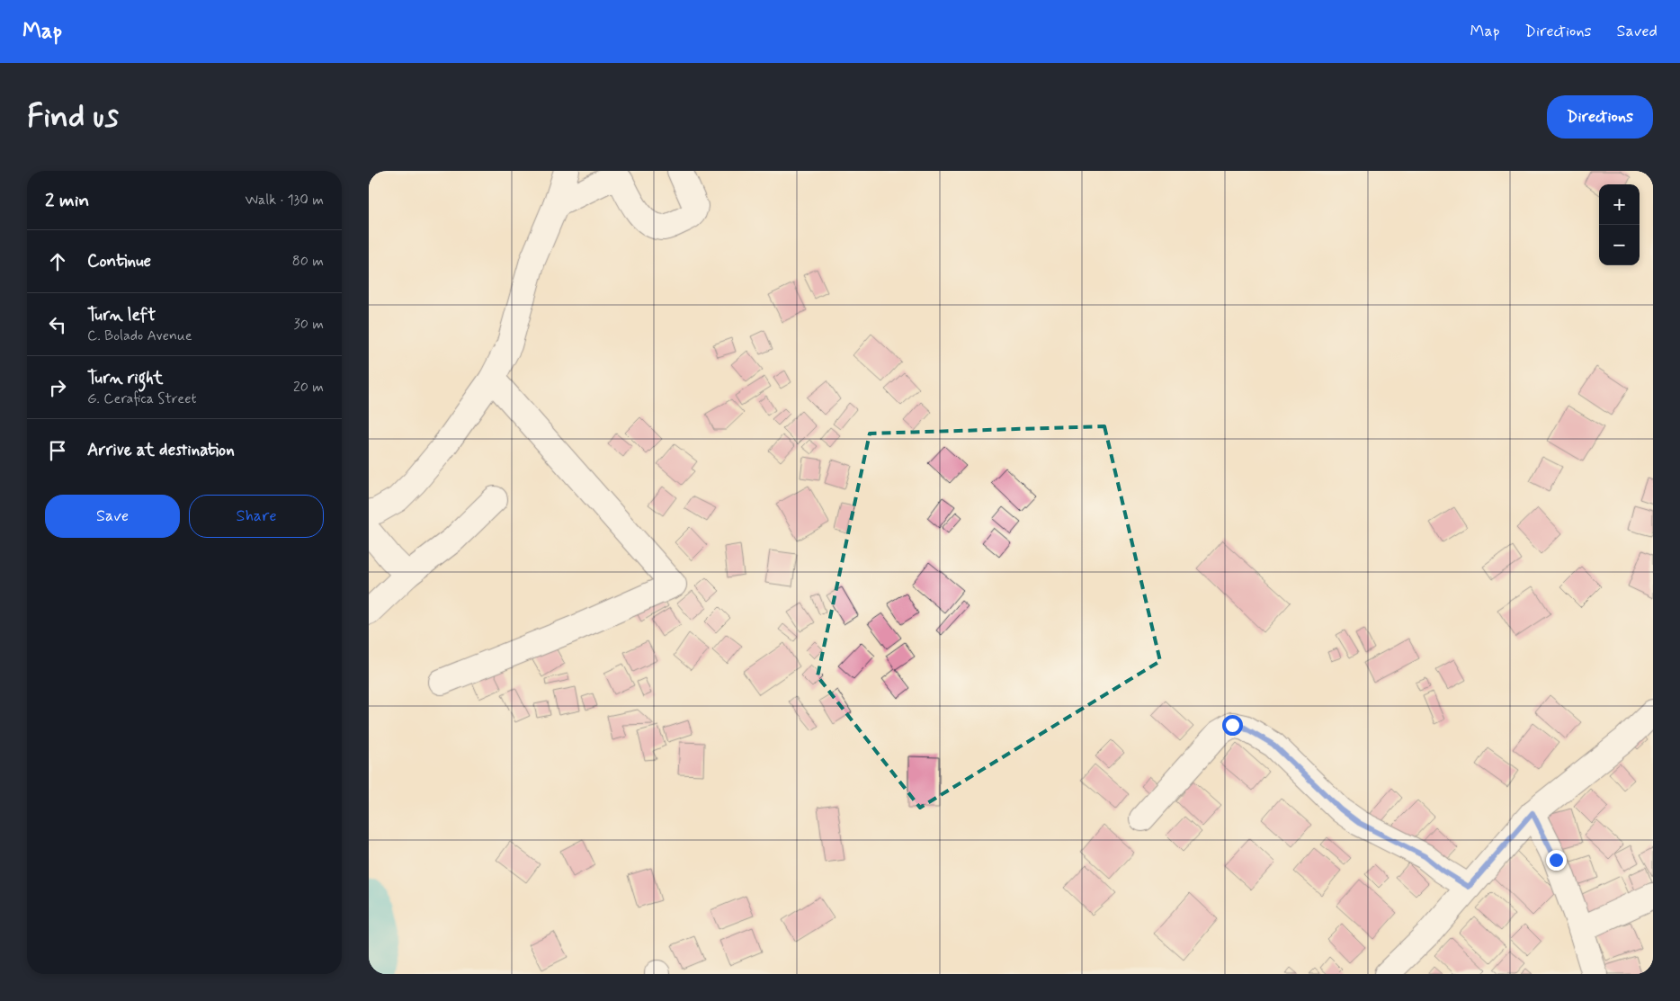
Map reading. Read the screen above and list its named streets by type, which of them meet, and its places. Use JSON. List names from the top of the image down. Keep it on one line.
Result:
{"page":{"header":"Map","nav":["Map","Directions","Saved"],"buttons":["Directions",["Save","Share"]],"title":"Find us","heading":["2 min","Walk · 130 m"],"map_buttons":["+","−"],"list":[["Continue","80 m"],["Turn left","C. Bolado Avenue","30 m"],["Turn right","G. Cerafica Street","20 m"],"Arrive at destination"]}}
